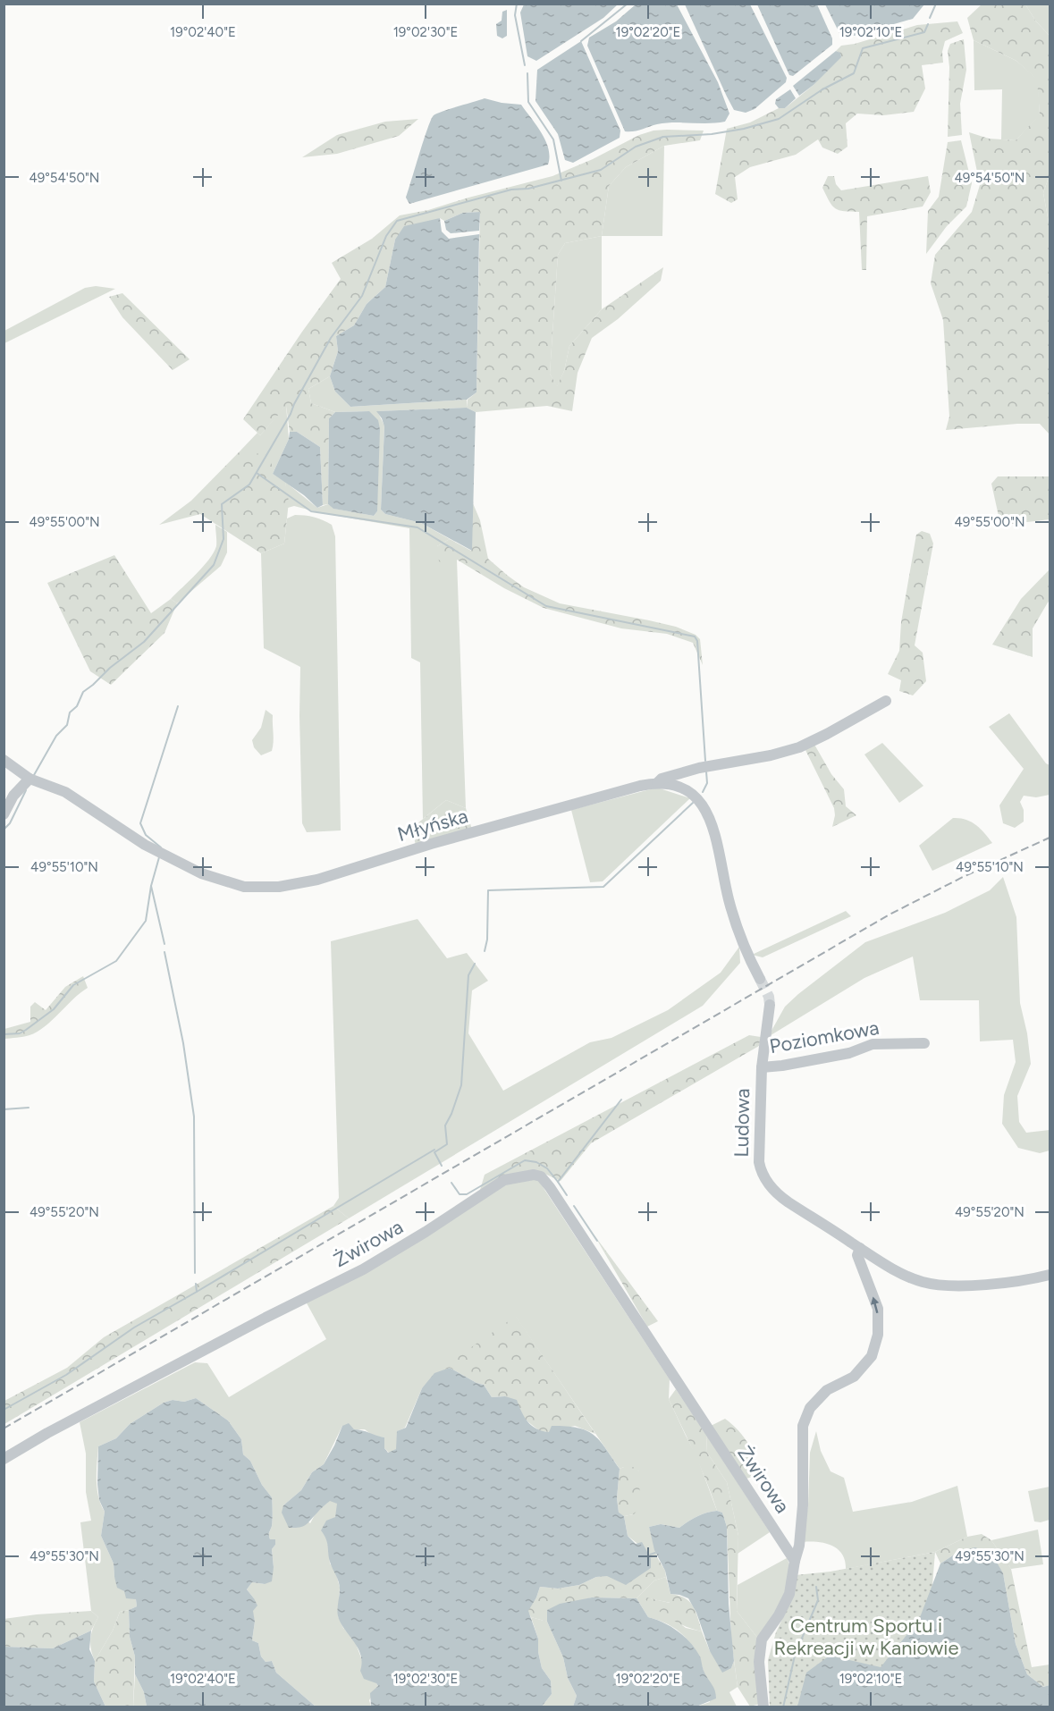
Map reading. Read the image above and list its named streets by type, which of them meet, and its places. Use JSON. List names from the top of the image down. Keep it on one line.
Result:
{"streets":{"street":["Młyńska","Poziomkowa","Ludowa","Żwirowa"]},"crossings":[["Poziomkowa","Ludowa"]],"parks":["Centrum Sportu i Rekreacji w Kaniowie"],"coordinates":["19°02'40\"E","19°02'30\"E","19°02'20\"E","19°02'10\"E","49°54'50\"N","49°55'00\"N","49°55'10\"N","49°55'20\"N","49°55'30\"N"]}
